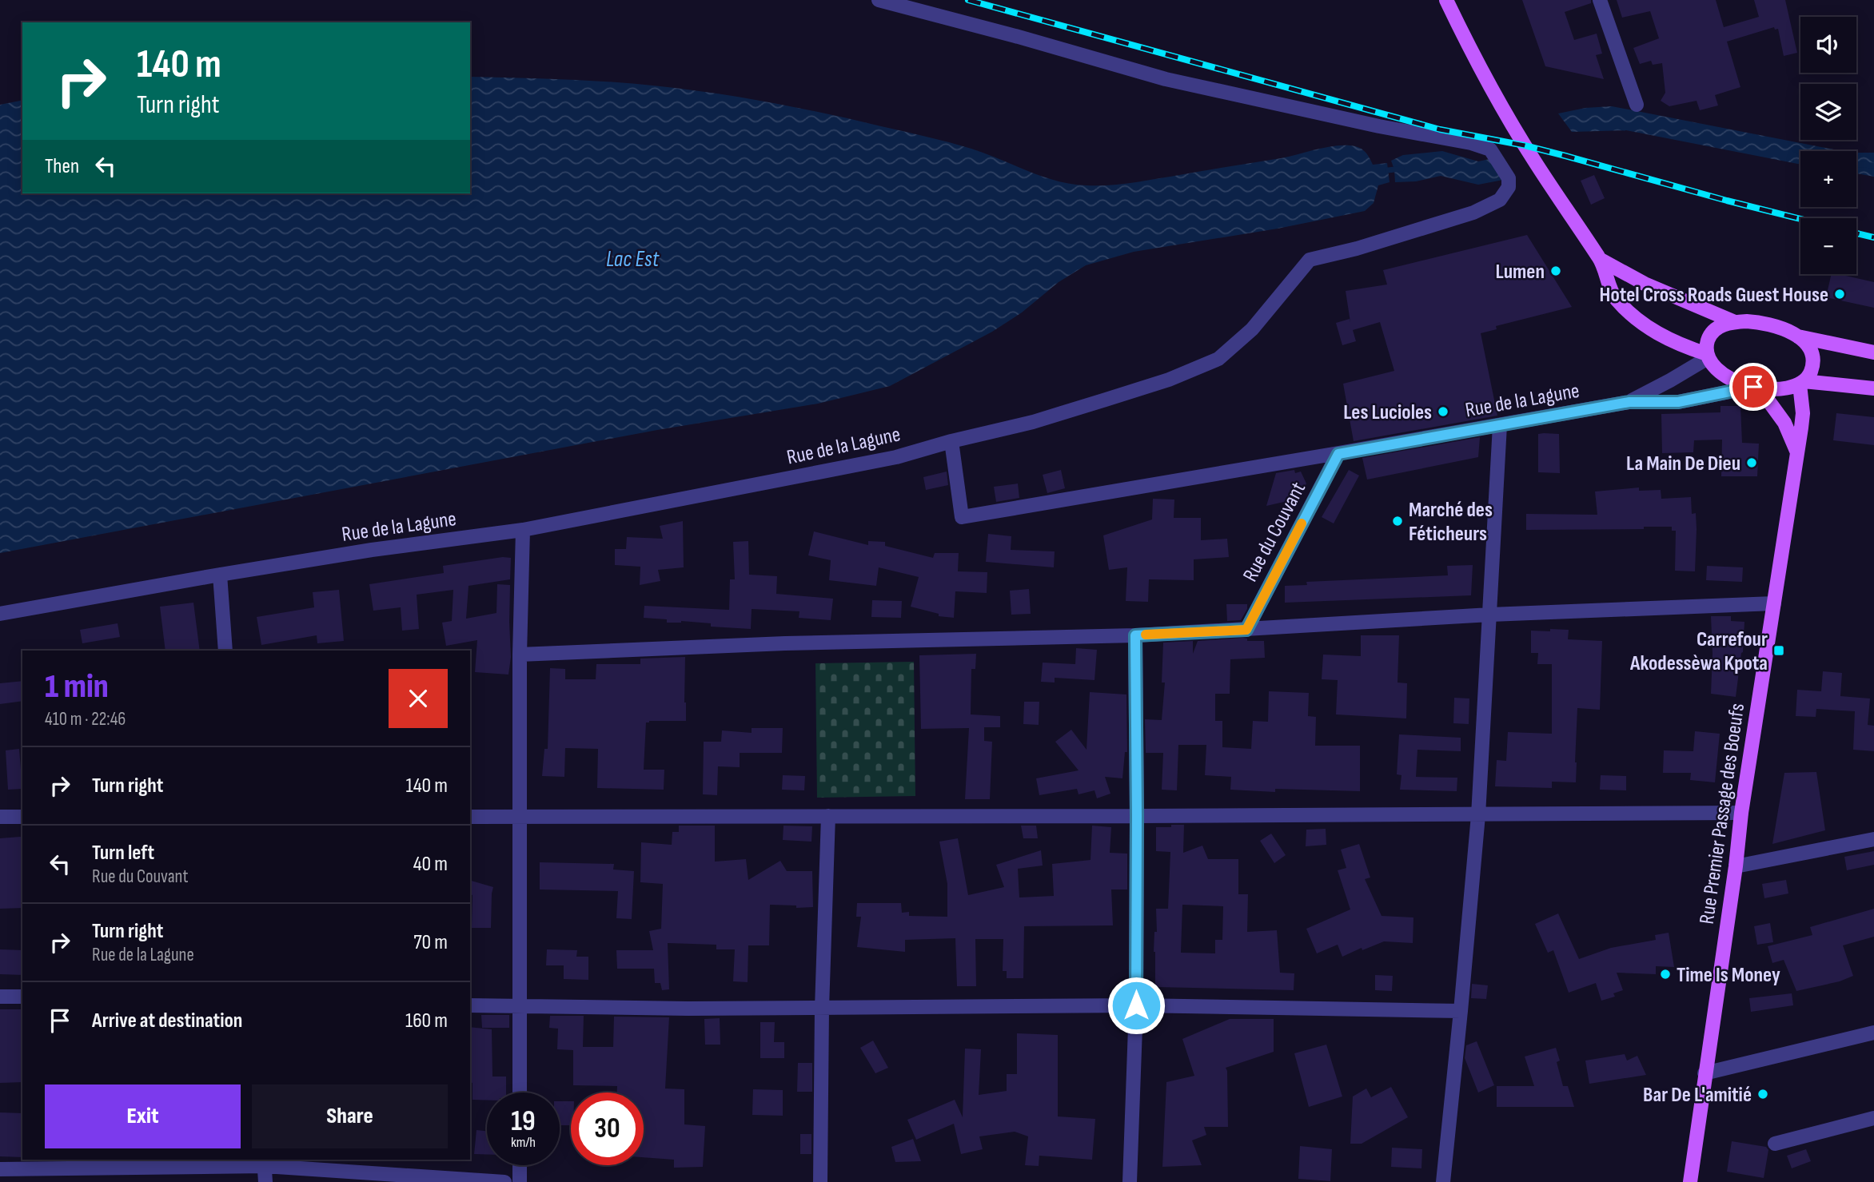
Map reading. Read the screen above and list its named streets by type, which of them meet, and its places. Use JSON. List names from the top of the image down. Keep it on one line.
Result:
{"streets":{"main road":["Rue Premier Passage des Boeufs"],"street":["Rue de la Lagune","Rue du Couvant"]},"crossings":[["Rue de la Lagune","Rue du Couvant"],["Rue de la Lagune","Rue Premier Passage des Boeufs"]],"water":["Lac Est"],"places":{"other":["Lumen","Hotel Cross Roads Guest House","Les Lucioles","La Main De Dieu","Marché des Féticheurs","Time Is Money","Bar De L'amitié"],"transit":["Carrefour Akodessèwa Kpota"]},"page":{"map_buttons":["+","−"],"turn":["140 m","Turn right"],"then":"Then","heading":["1 min","410 m · 22:46"],"list":[{"name":"Turn right","value":"140 m"},{"name":"Turn left","note":"Rue du Couvant","value":"40 m"},{"name":"Turn right","note":"Rue de la Lagune","value":"70 m"},{"name":"Arrive at destination","value":"160 m"}],"buttons":["Exit","Share"],"speed":"19 km/h","limit":"30"}}
